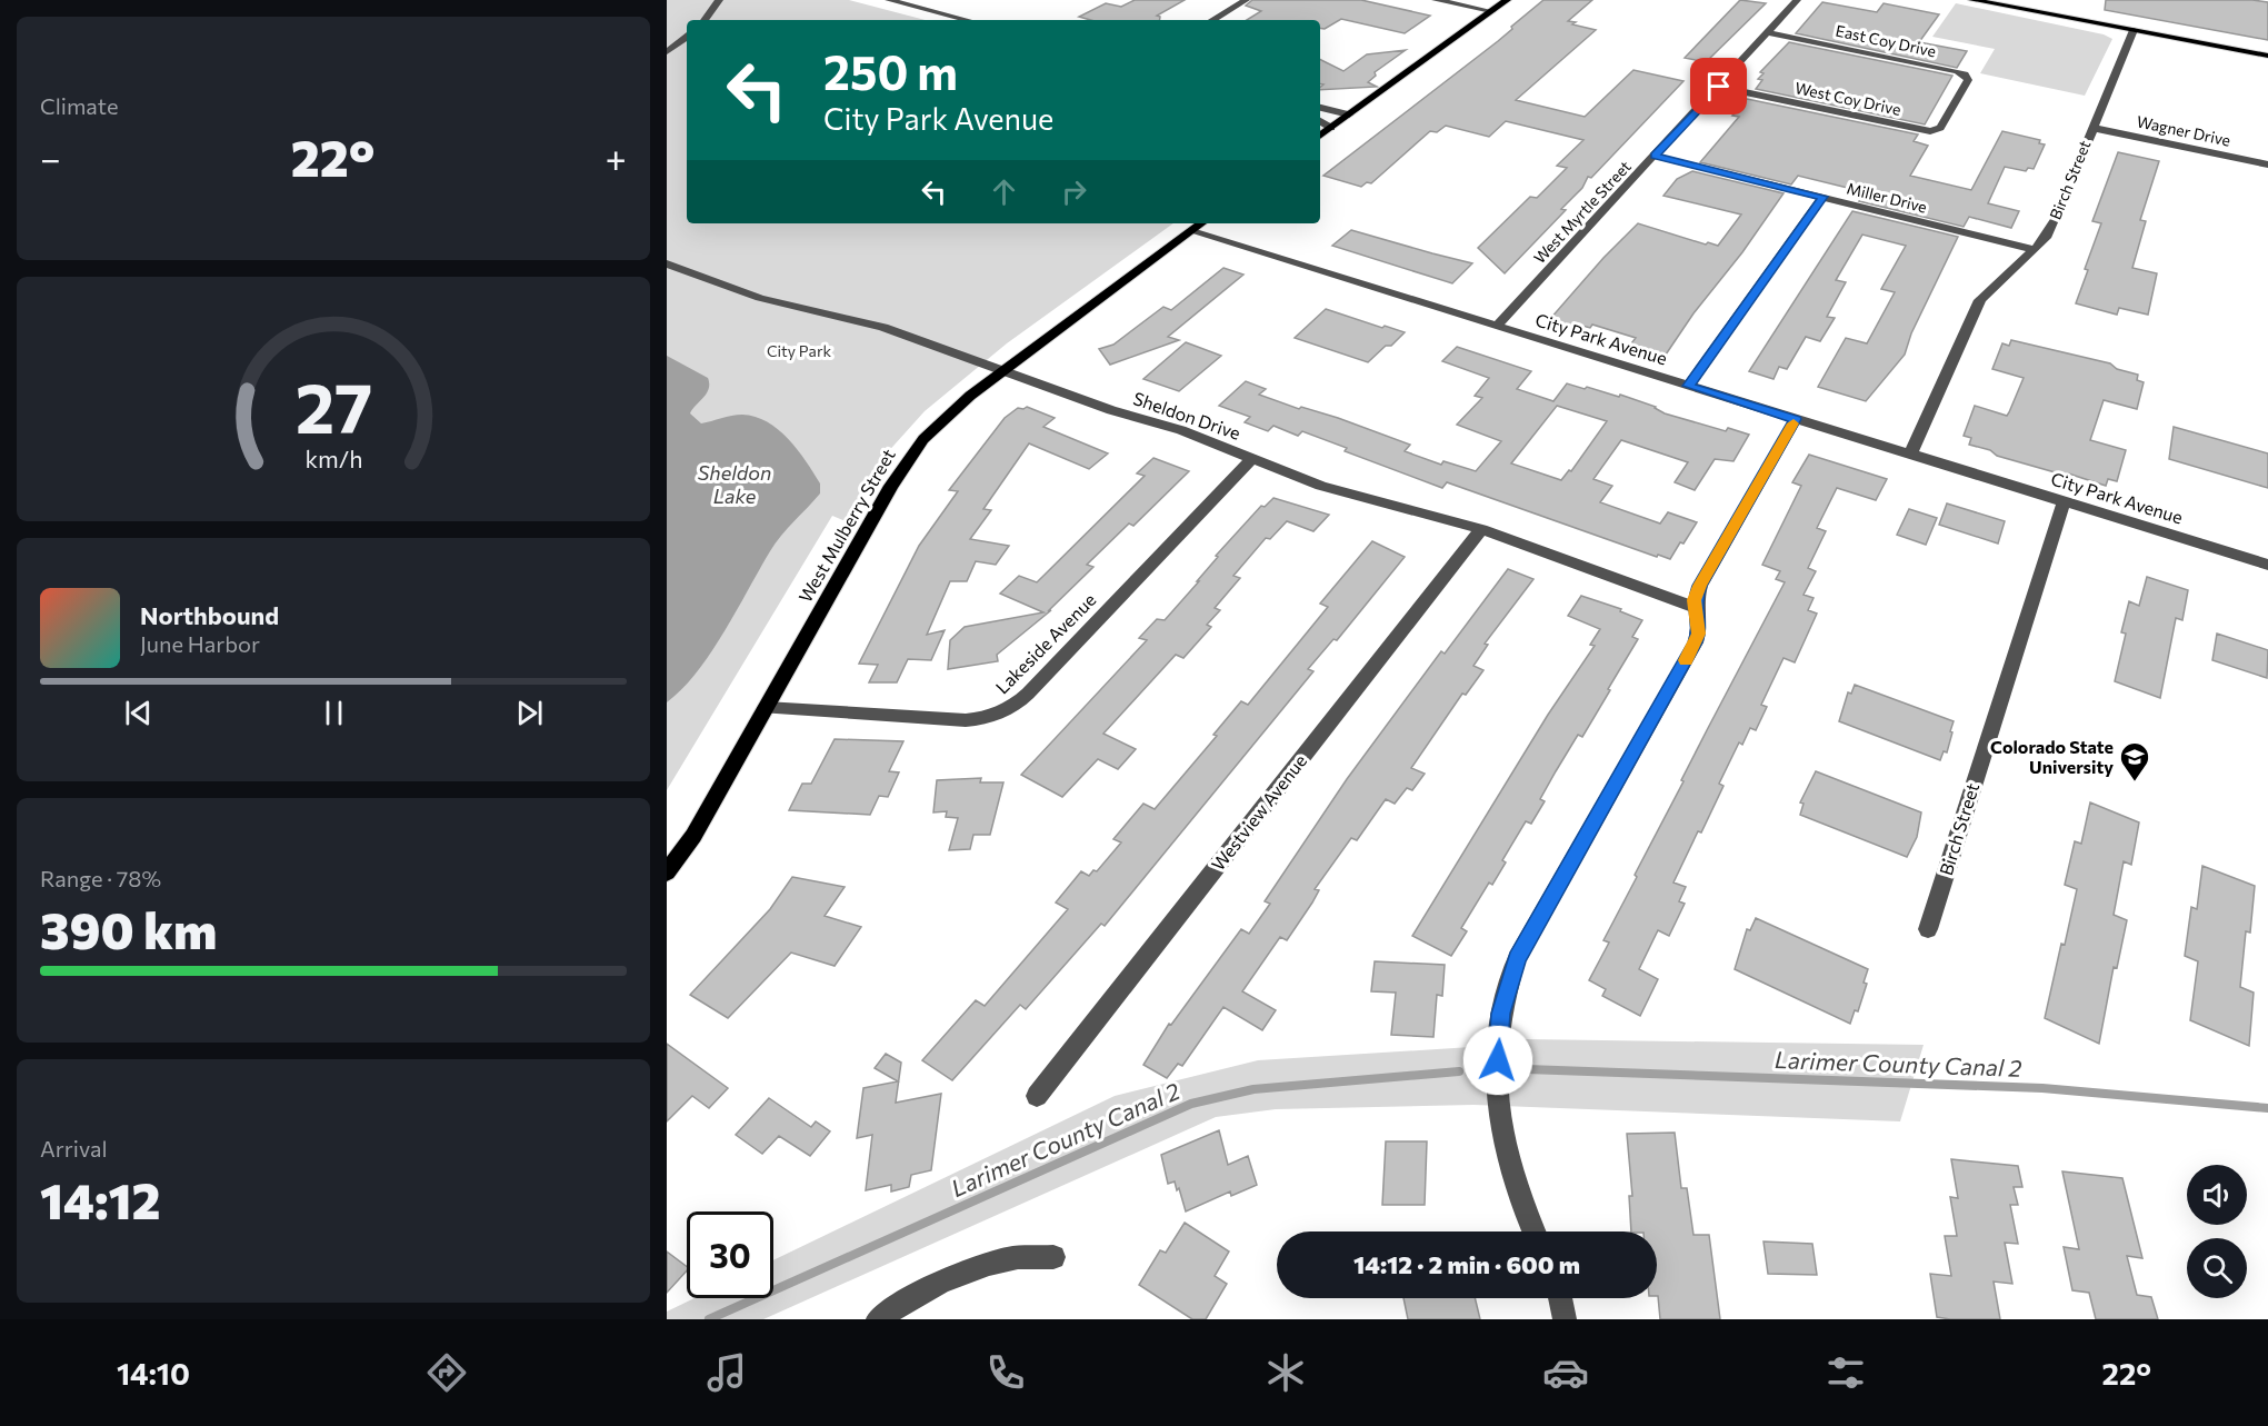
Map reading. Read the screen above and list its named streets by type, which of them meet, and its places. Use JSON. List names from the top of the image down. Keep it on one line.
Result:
{"streets":{"main road":["West Mulberry Street"],"street":["East Coy Drive","West Coy Drive","Wagner Drive","Birch Street","Miller Drive","West Myrtle Street","City Park Avenue","Sheldon Drive","Lakeside Avenue","Westview Avenue"]},"crossings":[["East Coy Drive","West Coy Drive"],["East Coy Drive","West Myrtle Street"],["West Coy Drive","West Myrtle Street"],["Wagner Drive","Birch Street"],["Birch Street","Miller Drive"],["Birch Street","City Park Avenue"],["Miller Drive","West Myrtle Street"],["West Myrtle Street","City Park Avenue"],["City Park Avenue","West Mulberry Street"],["Sheldon Drive","West Mulberry Street"],["Sheldon Drive","Lakeside Avenue"],["Sheldon Drive","Westview Avenue"],["West Mulberry Street","Lakeside Avenue"]],"water":["Sheldon Lake","Larimer County Canal 2"],"parks":["City Park"],"places":{"school or university":["Colorado State University"]},"page":{"tile":["Climate",["Range · 78%","390 km"],["Arrival","14:12"]],"turn":["250 m","City Park Avenue"],"heat":["−","22°","+"],"song":["Northbound","June Harbor"],"limit":"30","trip":"14:12 · 2 min · 600 m","tabs":["14:10","22°"],"gauge":["27","km/h"]}}
